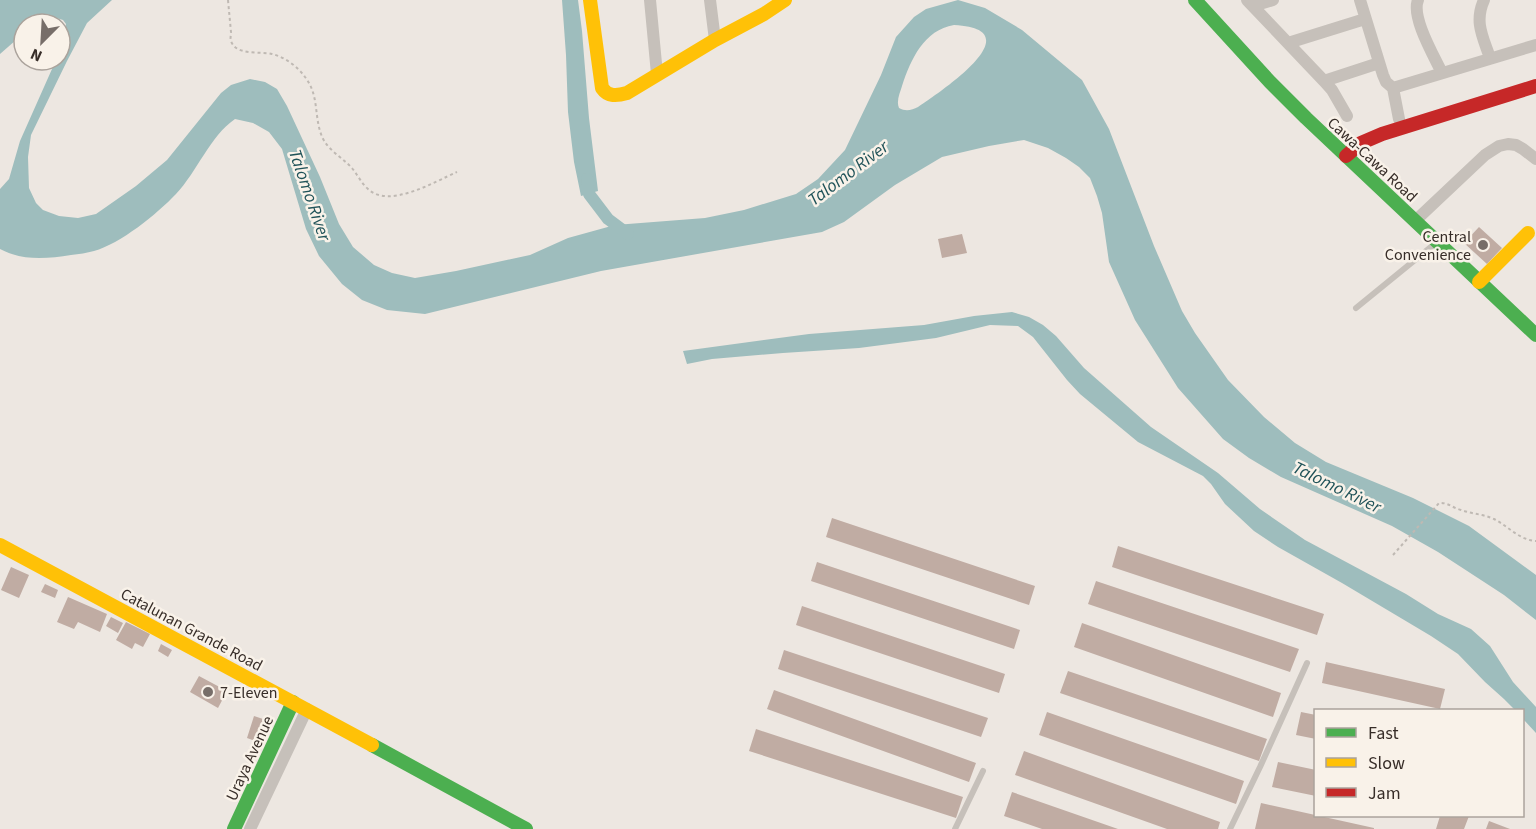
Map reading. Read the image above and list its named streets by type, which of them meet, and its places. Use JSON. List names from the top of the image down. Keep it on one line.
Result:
{"streets":{"street":["Cawa-Cawa Road","Catalunan Grande Road","Uraya Avenue"]},"crossings":[["Catalunan Grande Road","Uraya Avenue"]],"water":["Talomo River"],"places":["Central Convenience","7-Eleven"],"legend":["Fast","Slow","Jam"],"north":"bottom left"}
